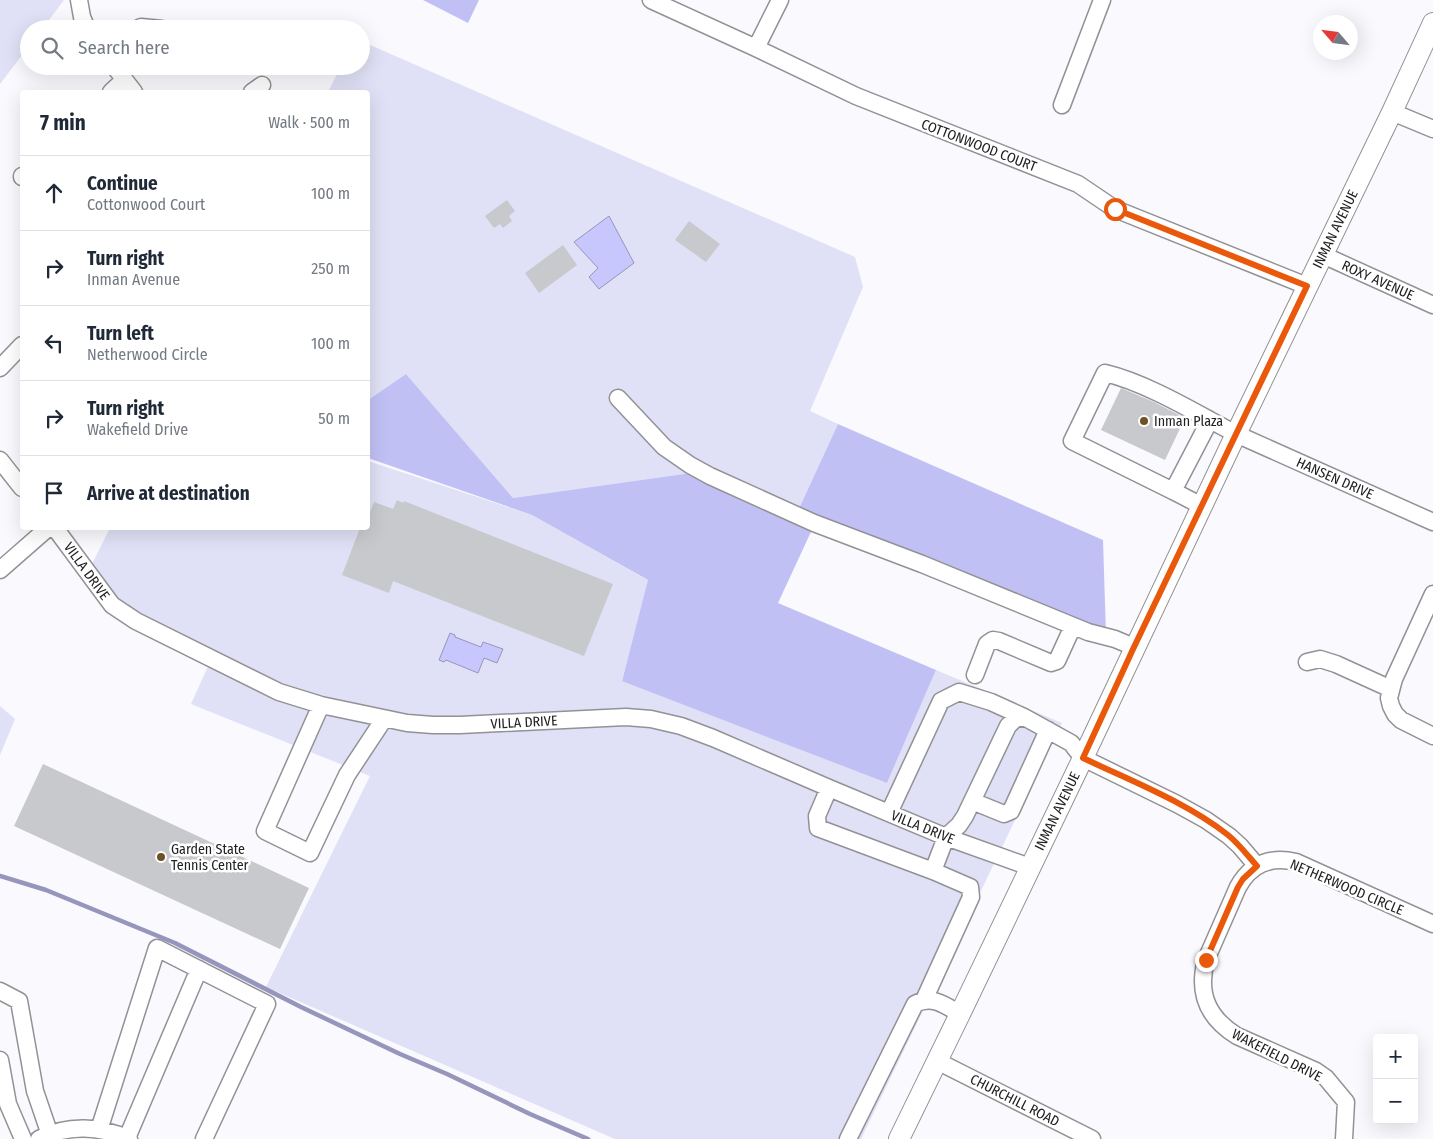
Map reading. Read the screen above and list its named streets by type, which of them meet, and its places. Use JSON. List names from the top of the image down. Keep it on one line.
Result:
{"streets":{"main road":["INMAN AVENUE"],"street":["COTTONWOOD COURT","ROXY AVENUE","HANSEN DRIVE","VILLA DRIVE","NETHERWOOD CIRCLE","WAKEFIELD DRIVE","CHURCHILL ROAD"]},"crossings":[["COTTONWOOD COURT","INMAN AVENUE"],["INMAN AVENUE","ROXY AVENUE"],["INMAN AVENUE","HANSEN DRIVE"],["INMAN AVENUE","VILLA DRIVE"],["INMAN AVENUE","CHURCHILL ROAD"],["NETHERWOOD CIRCLE","WAKEFIELD DRIVE"]],"places":["Inman Plaza","Garden State Tennis Center"],"north":"top left","page":{"search":"Search here","heading":["7 min","Walk · 500 m"],"list":[["Continue","Cottonwood Court","100 m"],["Turn right","Inman Avenue","250 m"],["Turn left","Netherwood Circle","100 m"],["Turn right","Wakefield Drive","50 m"],"Arrive at destination"],"map_buttons":["+","−"]}}
